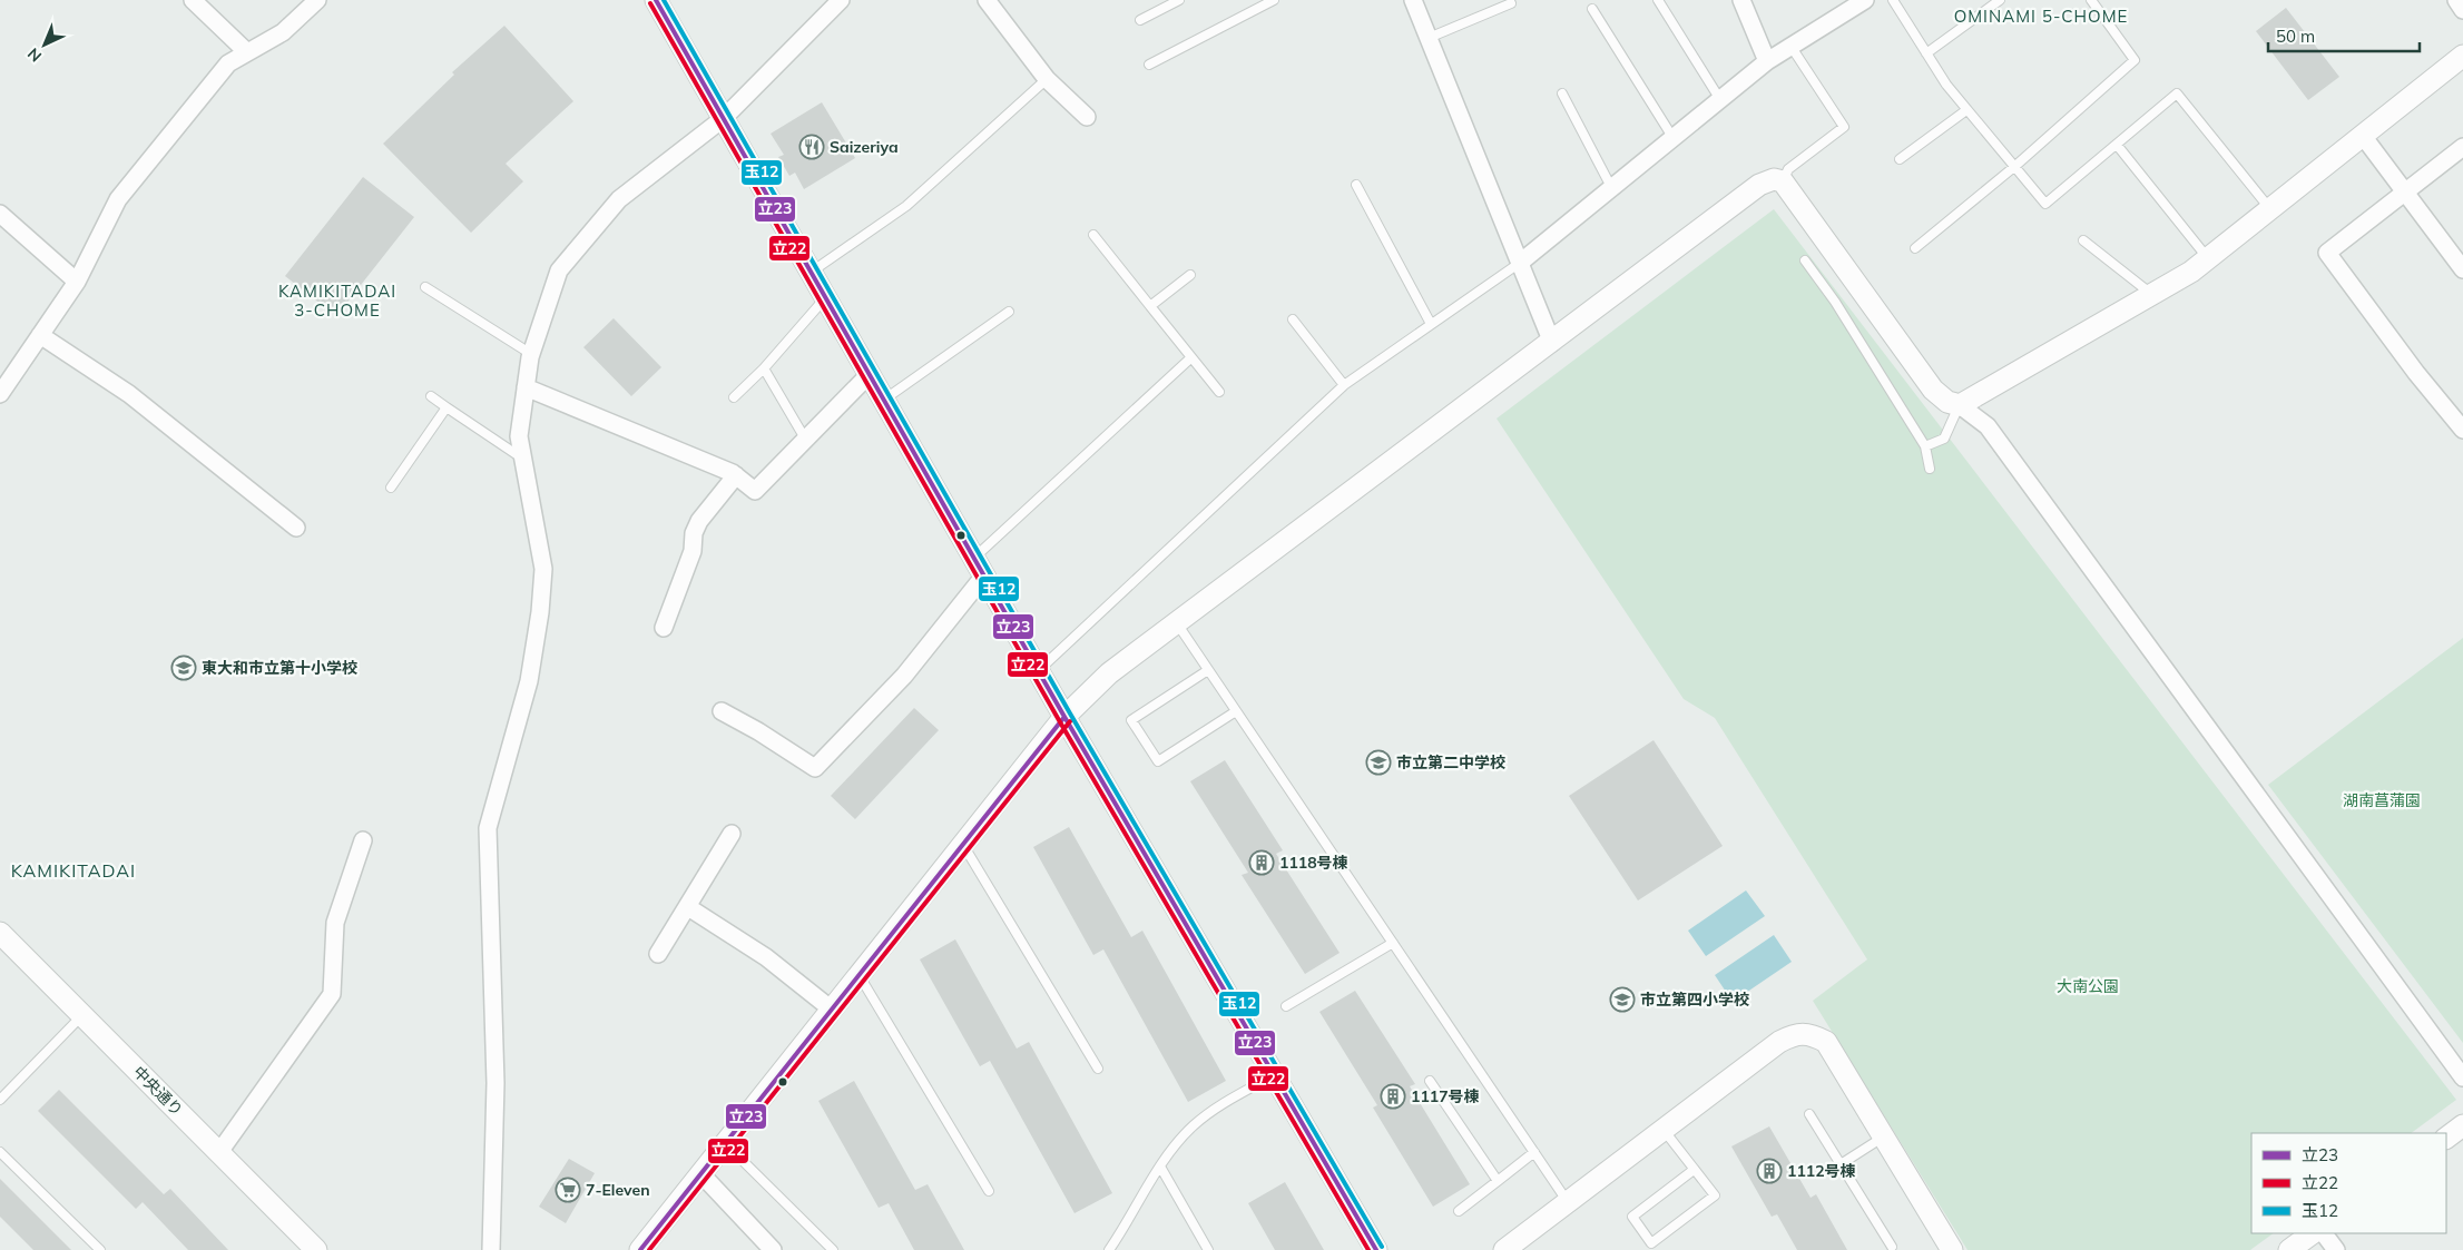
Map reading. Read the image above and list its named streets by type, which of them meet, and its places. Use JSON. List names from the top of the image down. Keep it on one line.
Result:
{"streets":{"street":["中央通り"]},"districts":["OMINAMI 5-CHOME","KAMIKITADAI 3-CHOME","KAMIKITADAI"],"parks":["湖南菖蒲園","大南公園"],"places":{"restaurant":["Saizeriya"],"school or university":["東大和市立第十小学校","市立第二中学校","市立第四小学校"],"building":["1118号棟","1117号棟","1112号棟"],"supermarket":["7-Eleven"]},"lines":["transit line 立23","transit line 玉12","transit line 立22"],"legend":["立23","立22","玉12"],"scale_bar":"50 m","north":"bottom left"}
